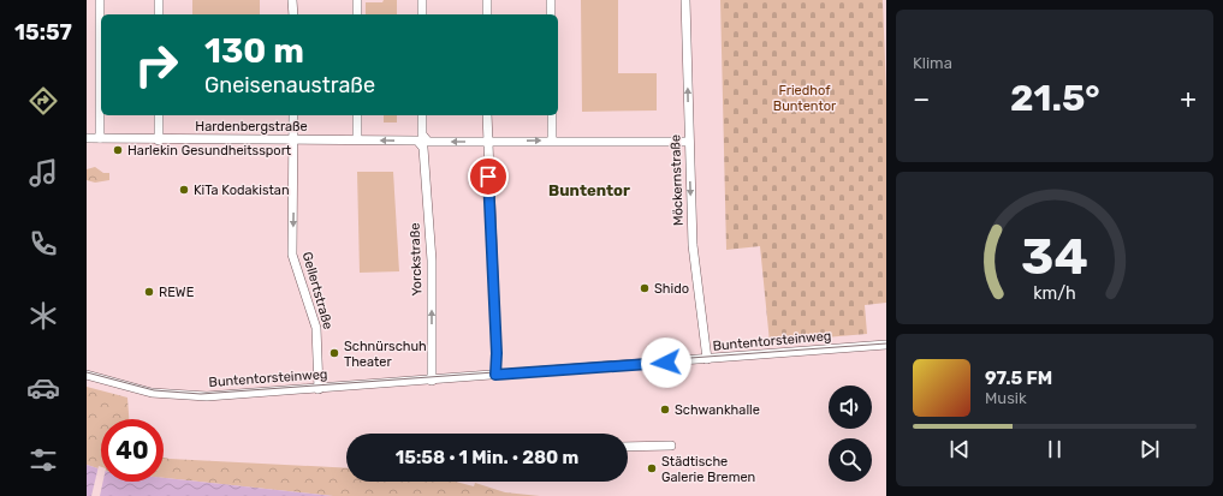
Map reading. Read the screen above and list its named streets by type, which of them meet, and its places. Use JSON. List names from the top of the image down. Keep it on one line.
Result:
{"streets":{"street":["Hardenbergstraße","Möckernstraße","Yorckstraße","Gellertstraße","Buntentorsteinweg"]},"crossings":[["Hardenbergstraße","Möckernstraße"],["Hardenbergstraße","Yorckstraße"],["Hardenbergstraße","Gellertstraße"],["Möckernstraße","Buntentorsteinweg"],["Yorckstraße","Buntentorsteinweg"],["Gellertstraße","Buntentorsteinweg"]],"one_way":["Gellertstraße"],"districts":["Buntentor"],"parks":["Friedhof Buntentor"],"places":["Harlekin Gesundheitssport","KiTa Kodakistan","Shido","REWE","Schnürschuh Theater","Schwankhalle","Städtische Galerie Bremen"],"page":{"tabs":"15:57","tile":"Klima","turn":["130 m","Gneisenaustraße"],"heat":["−","21.5°","+"],"song":["97.5 FM","Musik"],"limit":"40","trip":"15:58 · 1 Min. · 280 m","gauge":["34","km/h"]}}
